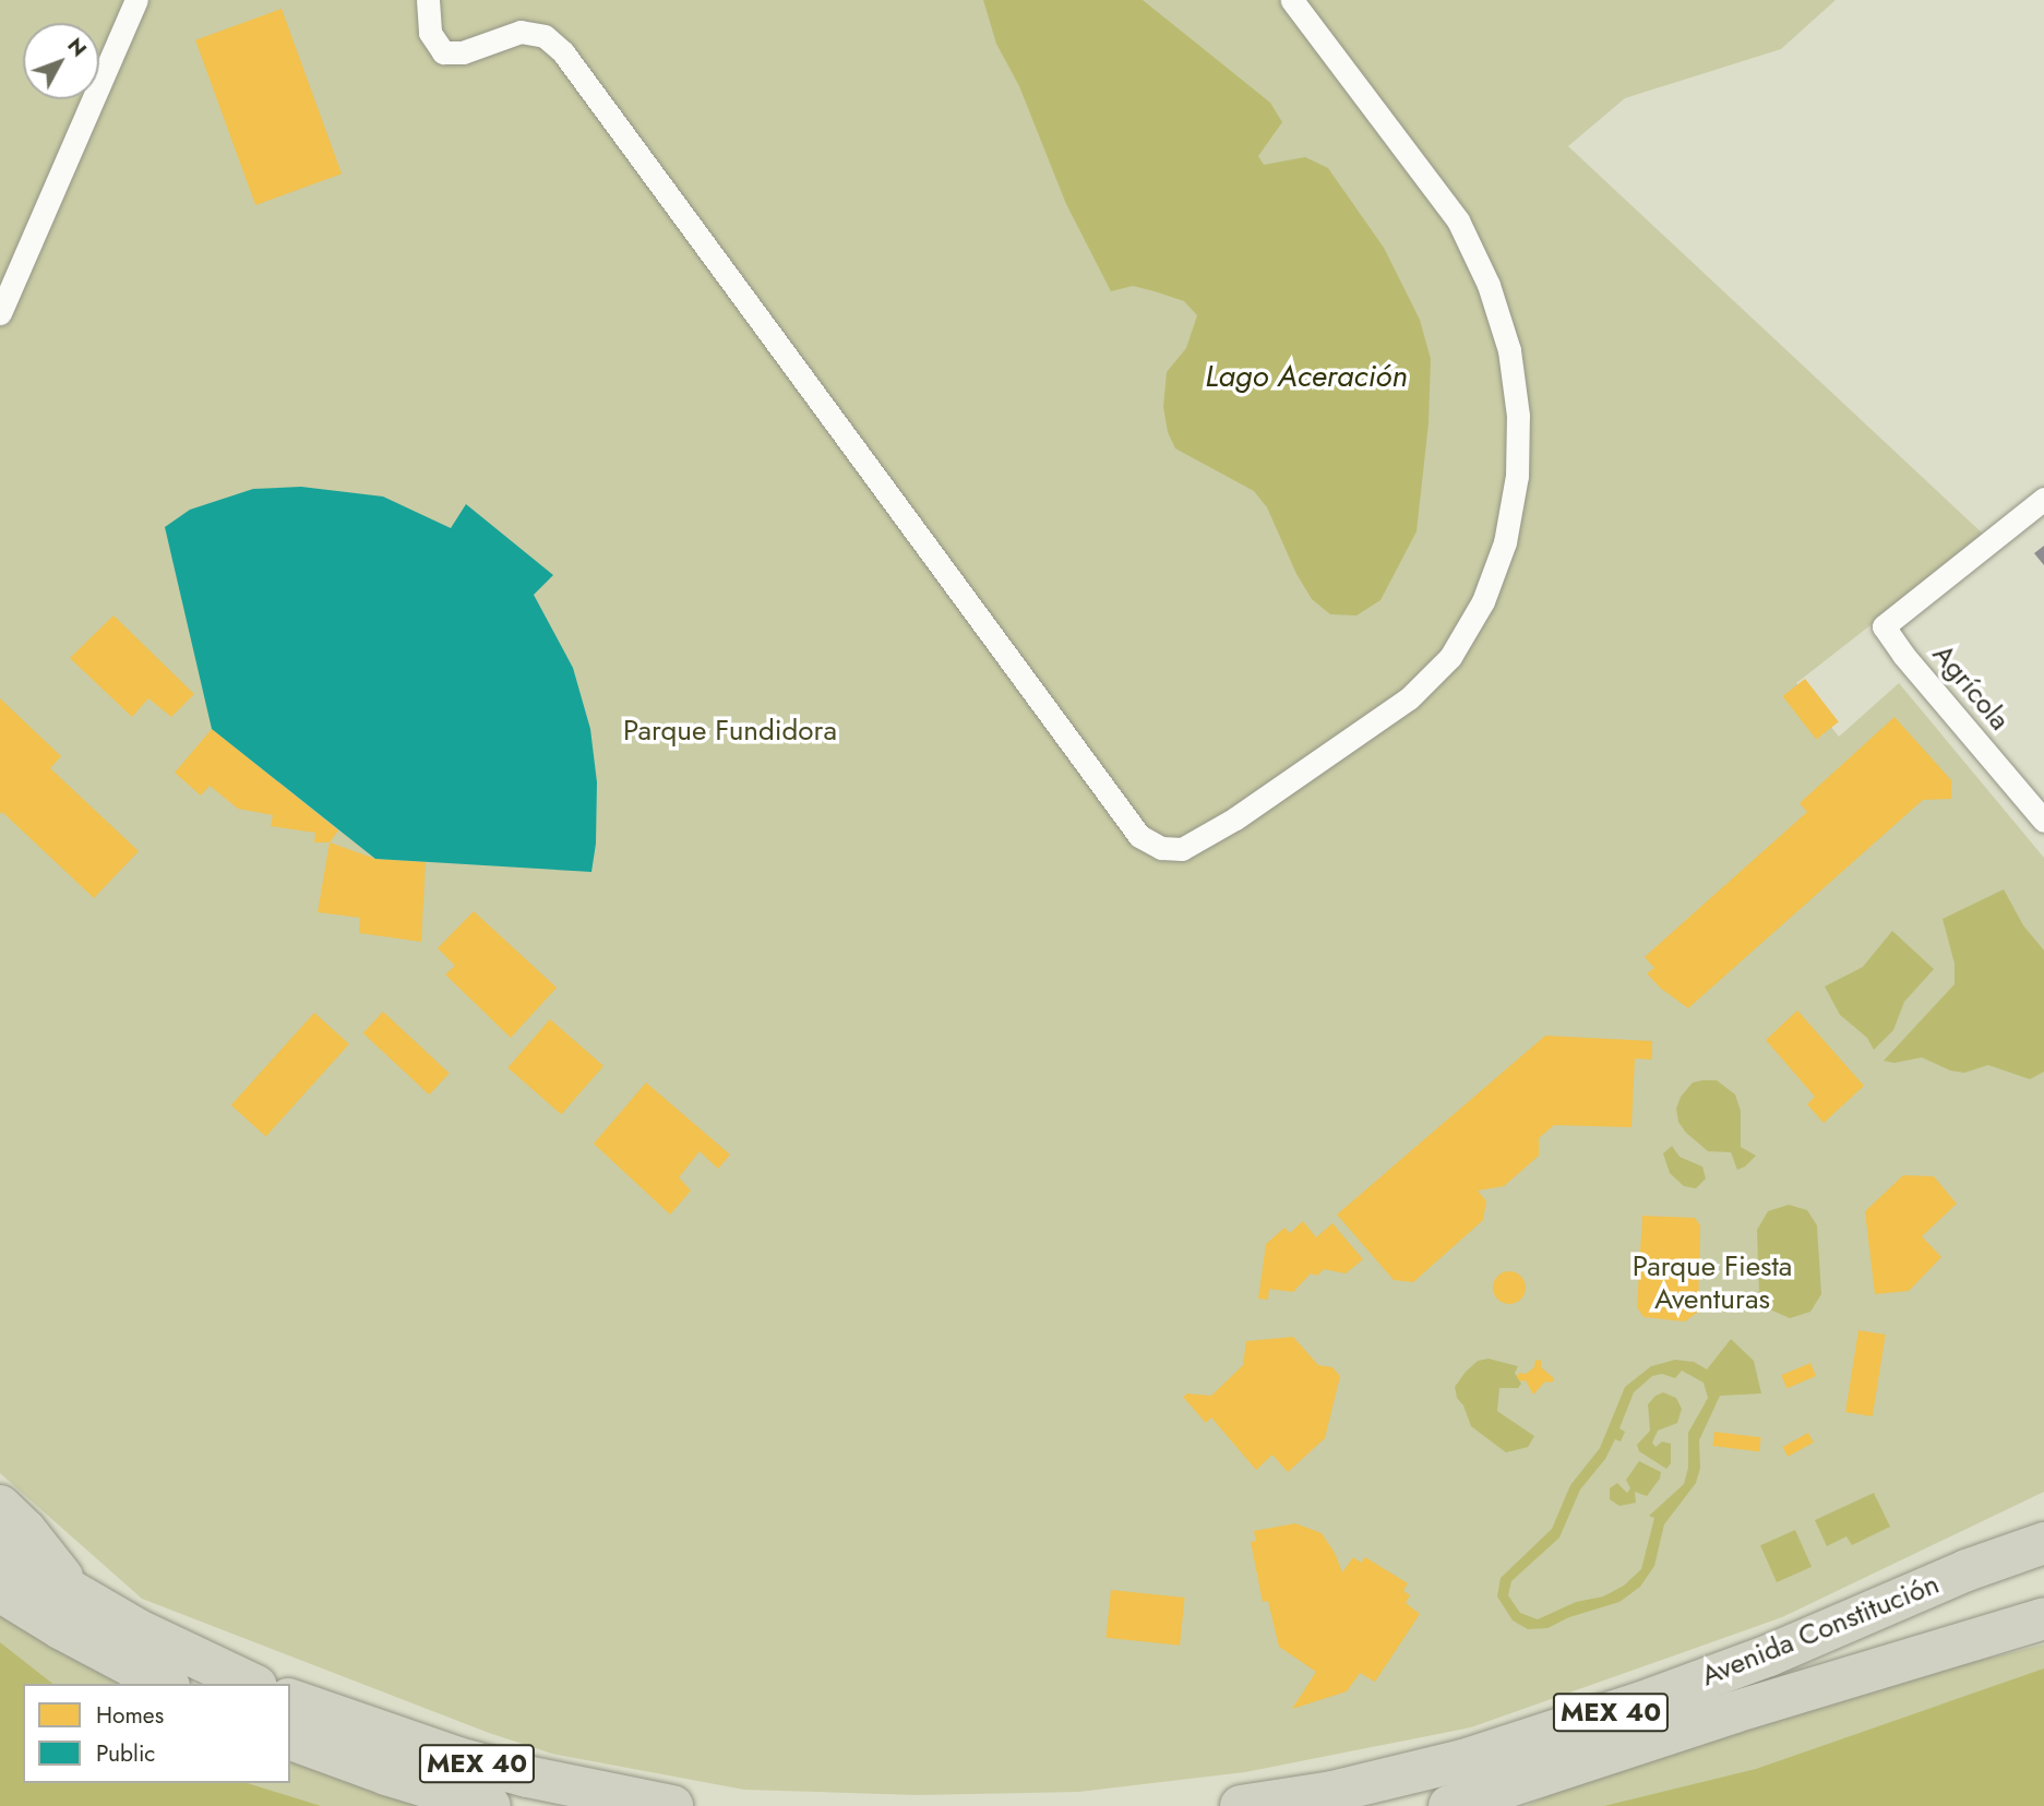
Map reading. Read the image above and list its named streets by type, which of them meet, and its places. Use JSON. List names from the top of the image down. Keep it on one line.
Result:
{"streets":{"highway":["Avenida Constitución","MEX 40"],"street":["Agrícola"]},"water":["Lago Aceración"],"parks":["Parque Fundidora","Parque Fiesta Aventuras"],"legend":["Homes","Public"],"north":"top right"}
